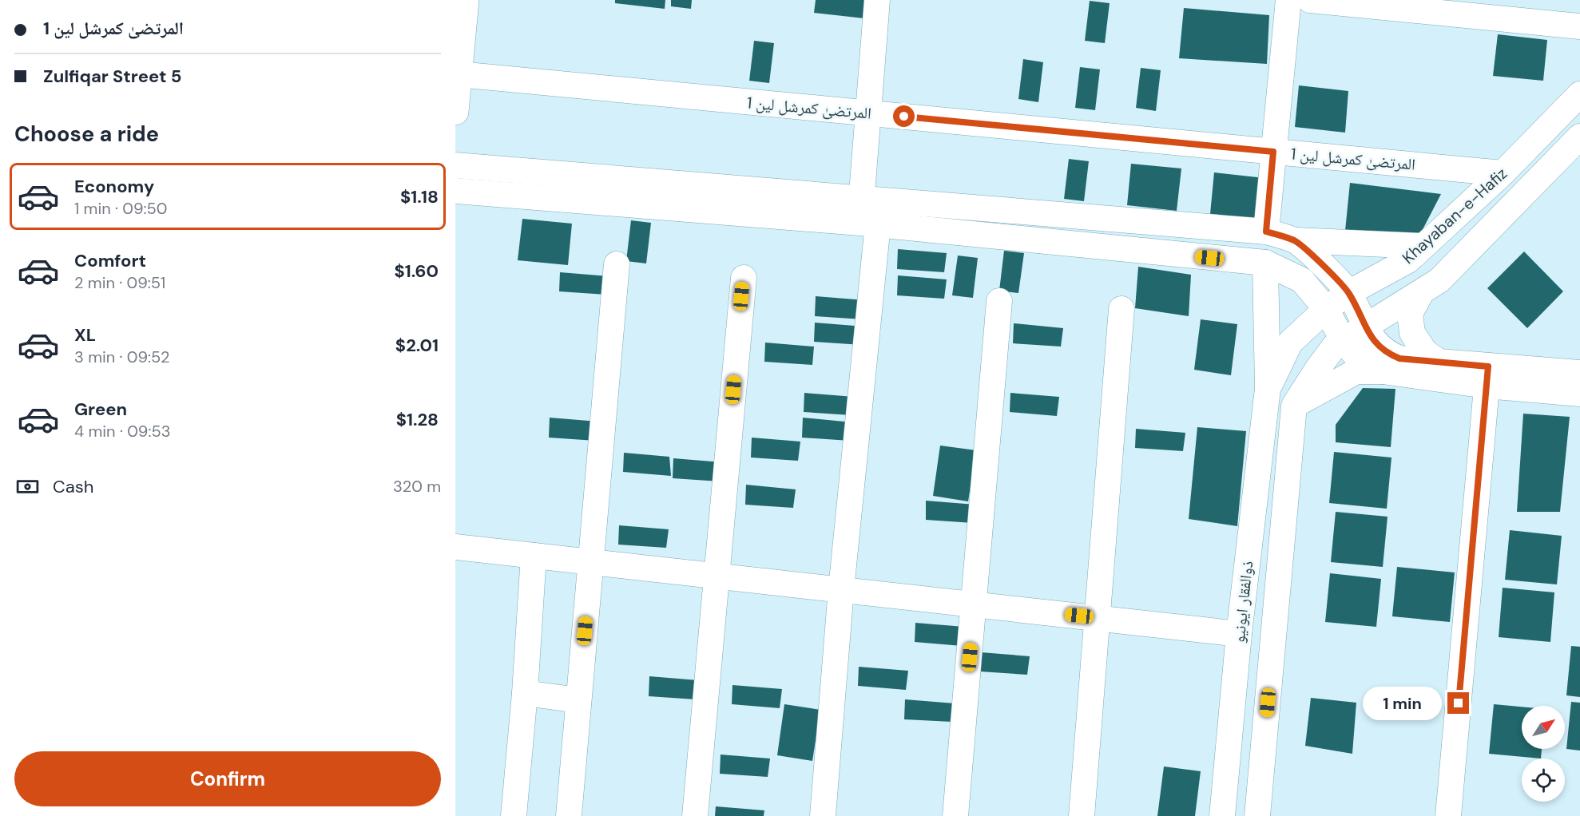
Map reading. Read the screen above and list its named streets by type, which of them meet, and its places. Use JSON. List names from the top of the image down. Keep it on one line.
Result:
{"streets":{"street":["المرتضیٰ کمرشل لین 1","Khayaban-e-Hafiz","ذوالفقار ایونیو"]},"crossings":[["المرتضیٰ کمرشل لین 1","Khayaban-e-Hafiz"],["Khayaban-e-Hafiz","ذوالفقار ایونیو"]],"north":"top right","page":{"banner":["المرتضیٰ کمرشل لین 1","Zulfiqar Street 5"],"heading":"Choose a ride","list":[{"name":"Economy","note":"1 min · 09:50","value":"$1.18"},{"name":"Comfort","note":"2 min · 09:51","value":"$1.60"},{"name":"XL","note":"3 min · 09:52","value":"$2.01"},{"name":"Green","note":"4 min · 09:53","value":"$1.28"}],"pay":["Cash","320 m"],"bubble":"1 min","buttons":"Confirm"}}
